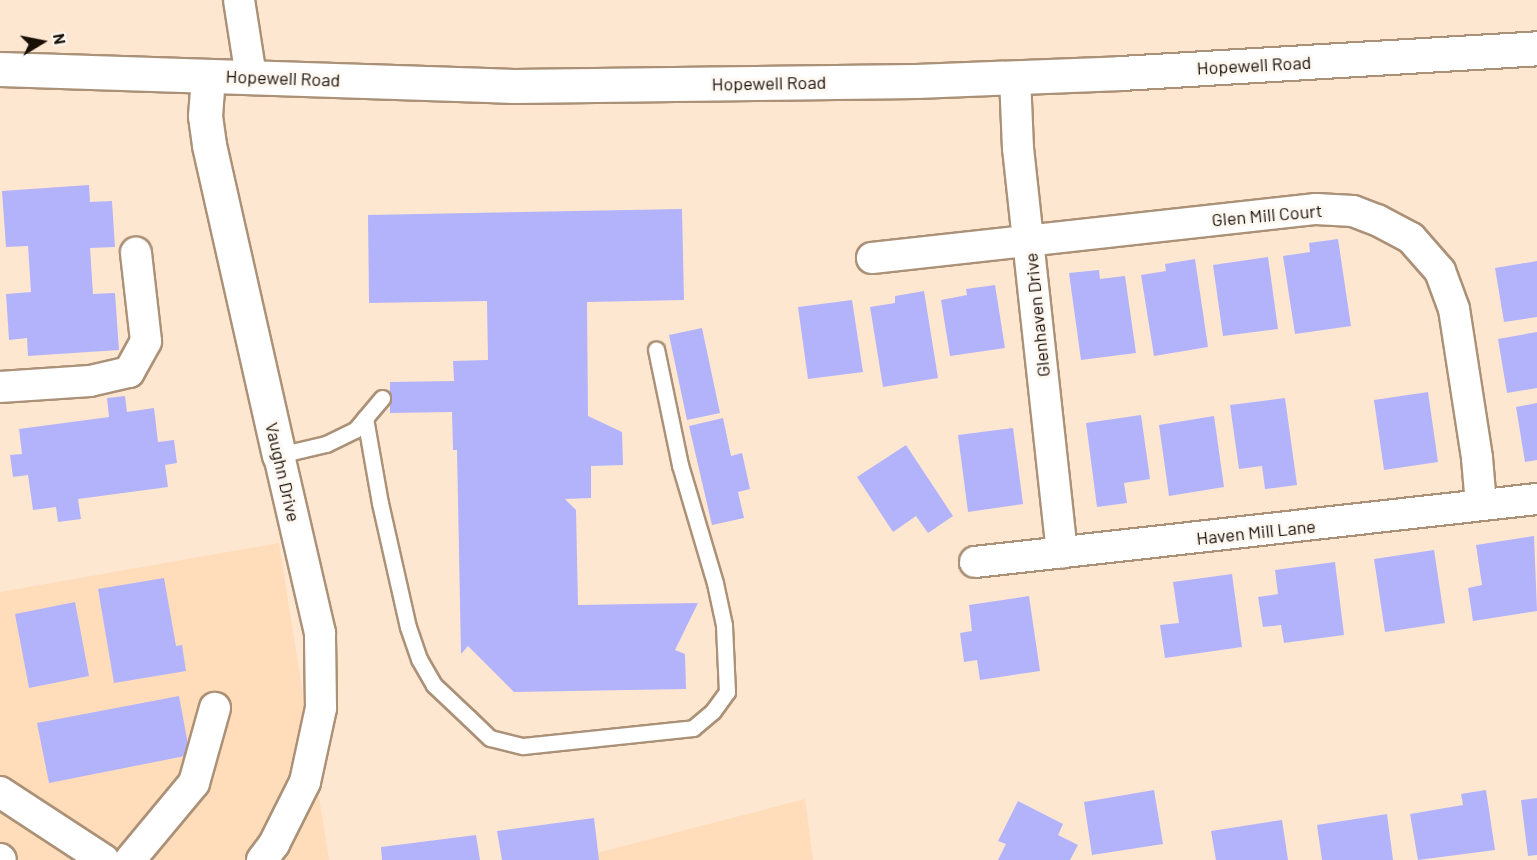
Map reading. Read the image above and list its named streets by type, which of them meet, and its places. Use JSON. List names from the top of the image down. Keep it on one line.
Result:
{"streets":{"street":["Hopewell Road","Glen Mill Court","Glenhaven Drive","Vaughn Drive","Haven Mill Lane"]},"crossings":[["Hopewell Road","Glenhaven Drive"],["Hopewell Road","Vaughn Drive"],["Glen Mill Court","Glenhaven Drive"],["Glen Mill Court","Haven Mill Lane"],["Glenhaven Drive","Haven Mill Lane"]],"north":"right"}
